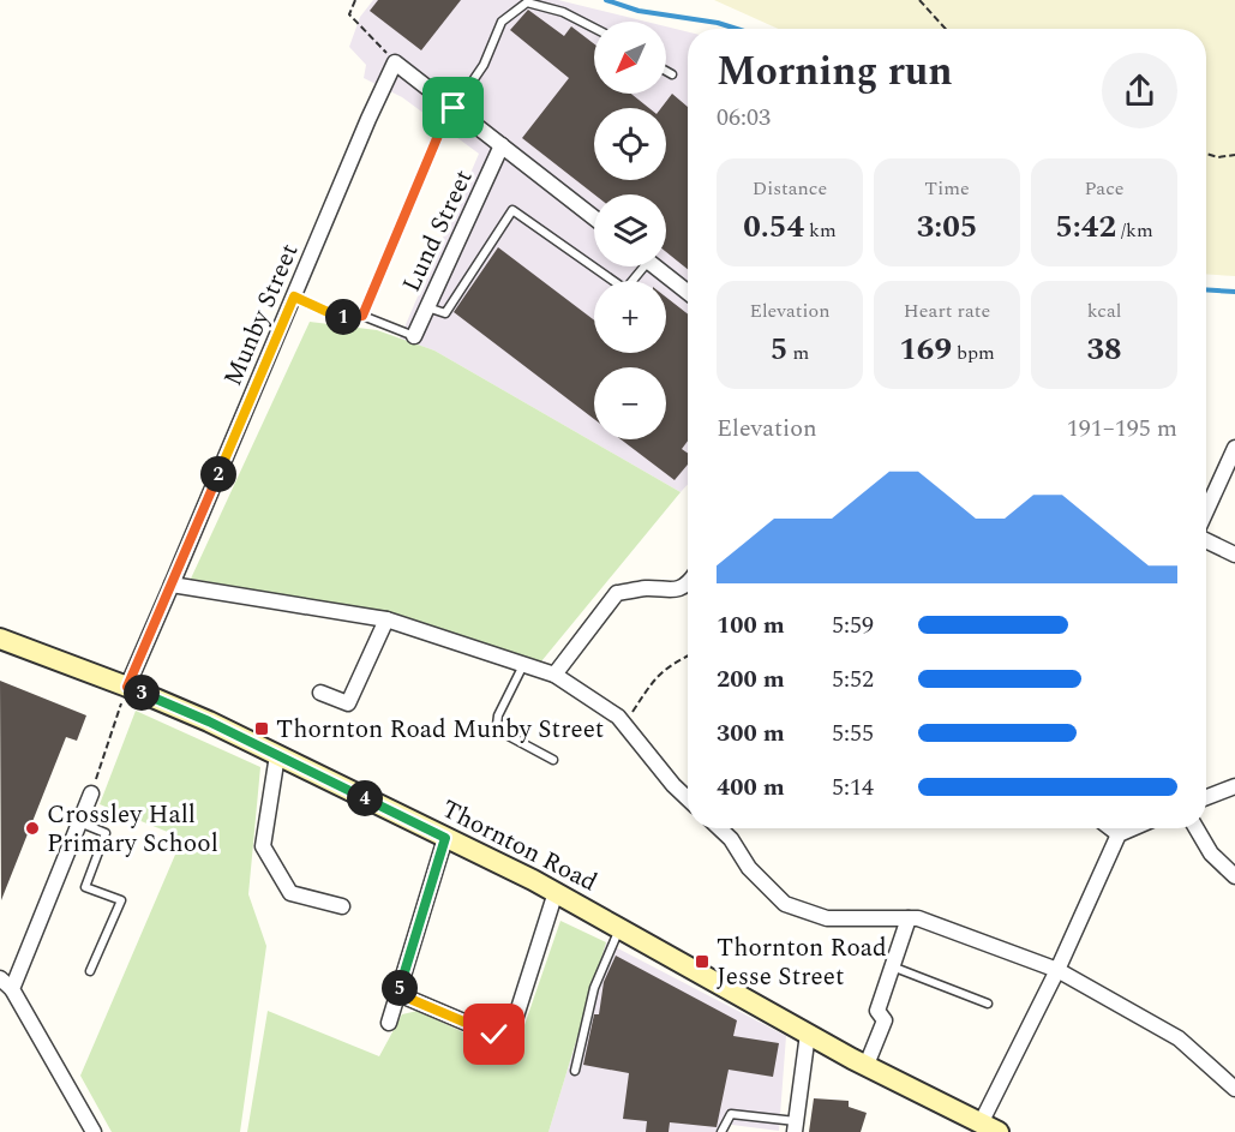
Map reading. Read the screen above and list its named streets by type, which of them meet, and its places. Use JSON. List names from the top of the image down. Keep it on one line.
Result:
{"streets":{"main road":["Thornton Road"],"street":["Lund Street","Munby Street"]},"crossings":[["Munby Street","Thornton Road"]],"places":{"transit":["Thornton Road Munby Street","Thornton Road Jesse Street"],"other":["Crossley Hall Primary School"]},"north":"bottom left","page":{"map_buttons":["+","−"],"heading":["Morning run","06:03"],"stats":[["Distance","0.54 km"],["Time","3:05"],["Pace","5:42 /km"],["Elevation","5 m"],["Heart rate","169 bpm"],["kcal","38"]],"pins":["1","2","3","4","5"],"chart":["Elevation","191–195 m"],"list":[{"name":"100 m","note":"5:59"},{"name":"200 m","note":"5:52"},{"name":"300 m","note":"5:55"},{"name":"400 m","note":"5:14"}]}}
